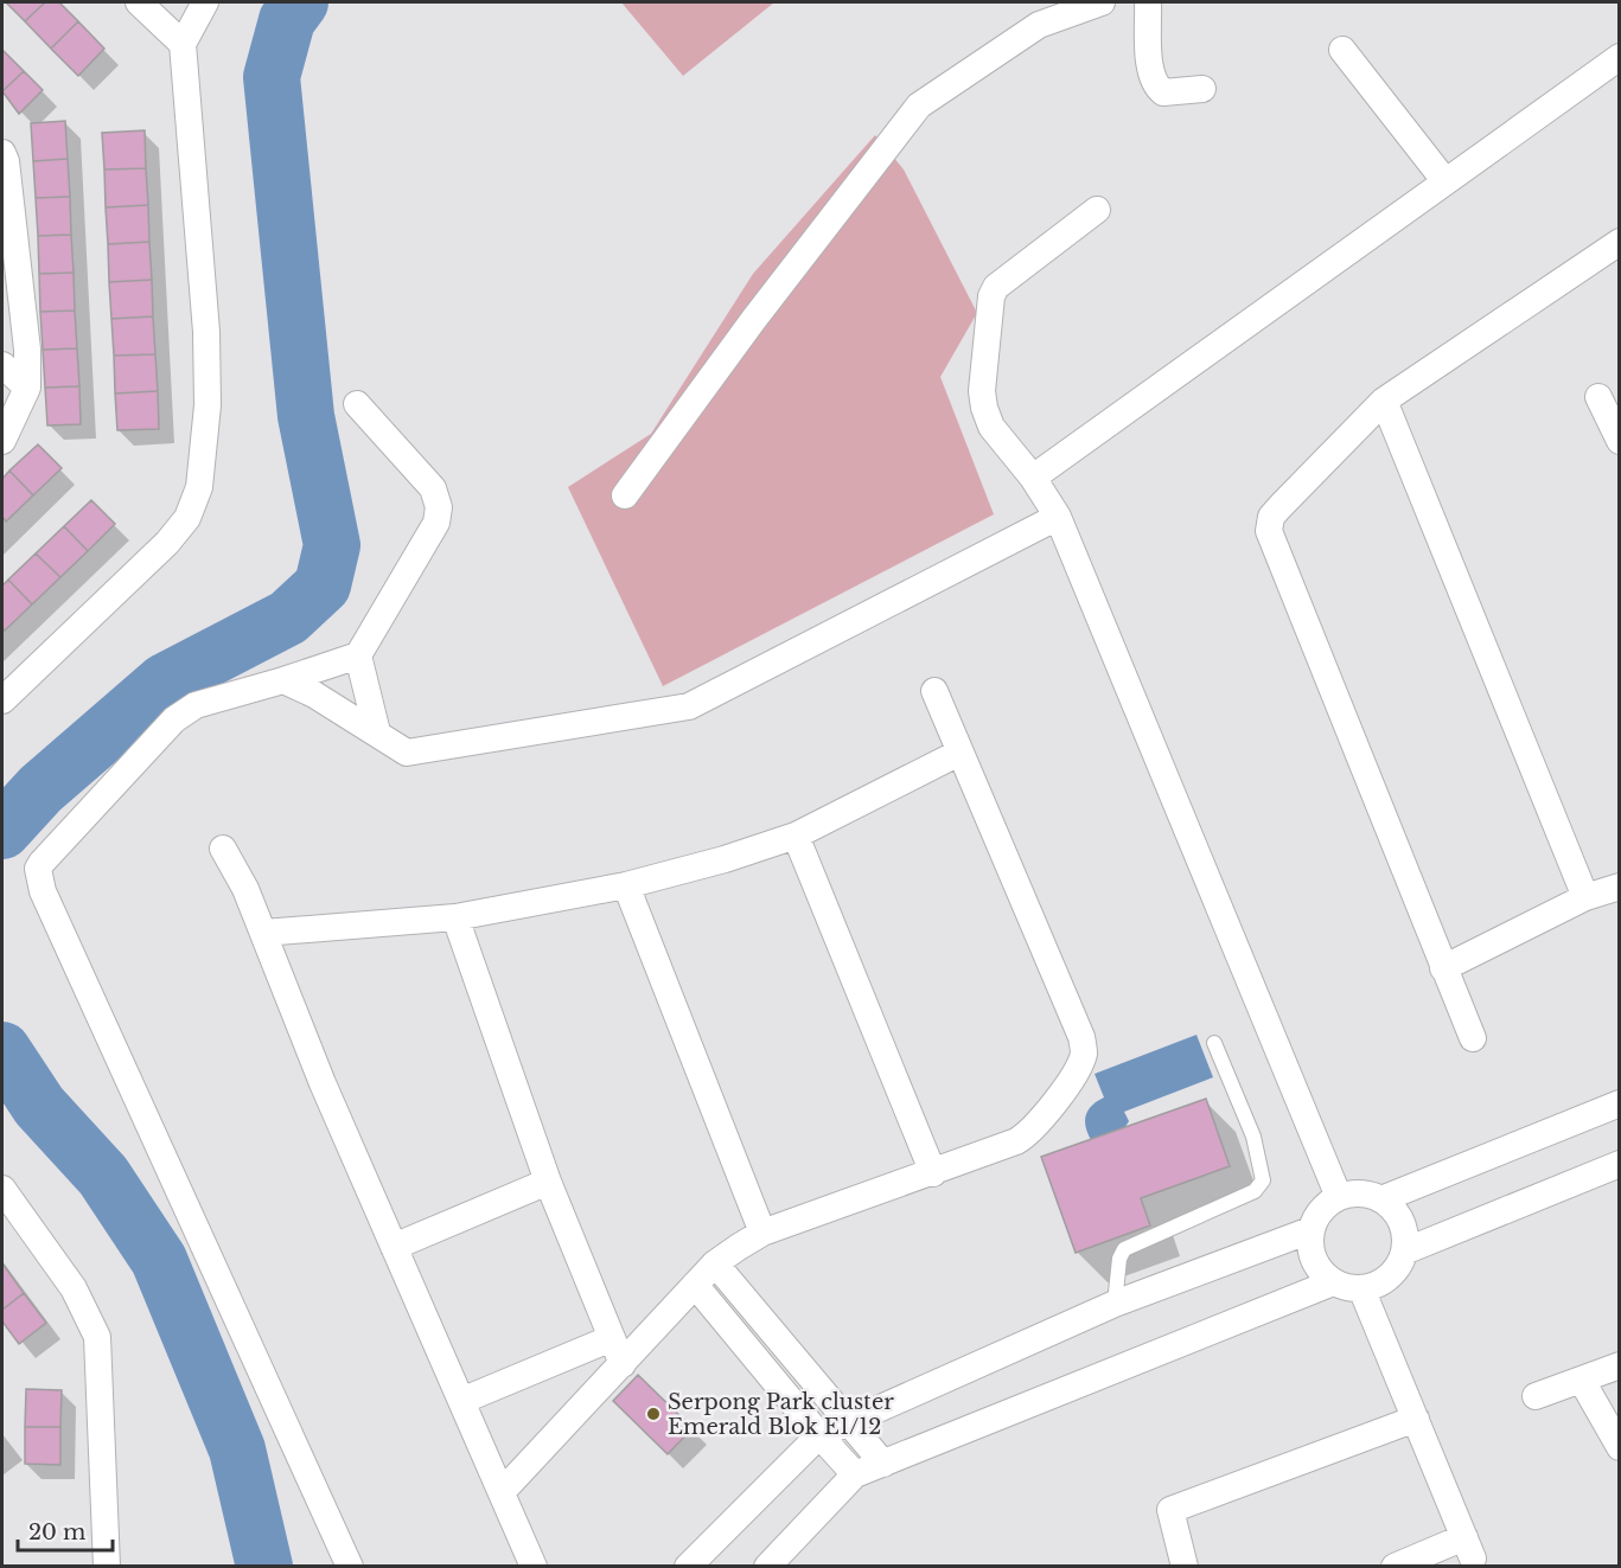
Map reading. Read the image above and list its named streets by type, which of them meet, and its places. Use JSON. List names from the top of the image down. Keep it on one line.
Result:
{"places":["Serpong Park cluster Emerald Blok E1/12"],"scale_bar":"20 m"}
